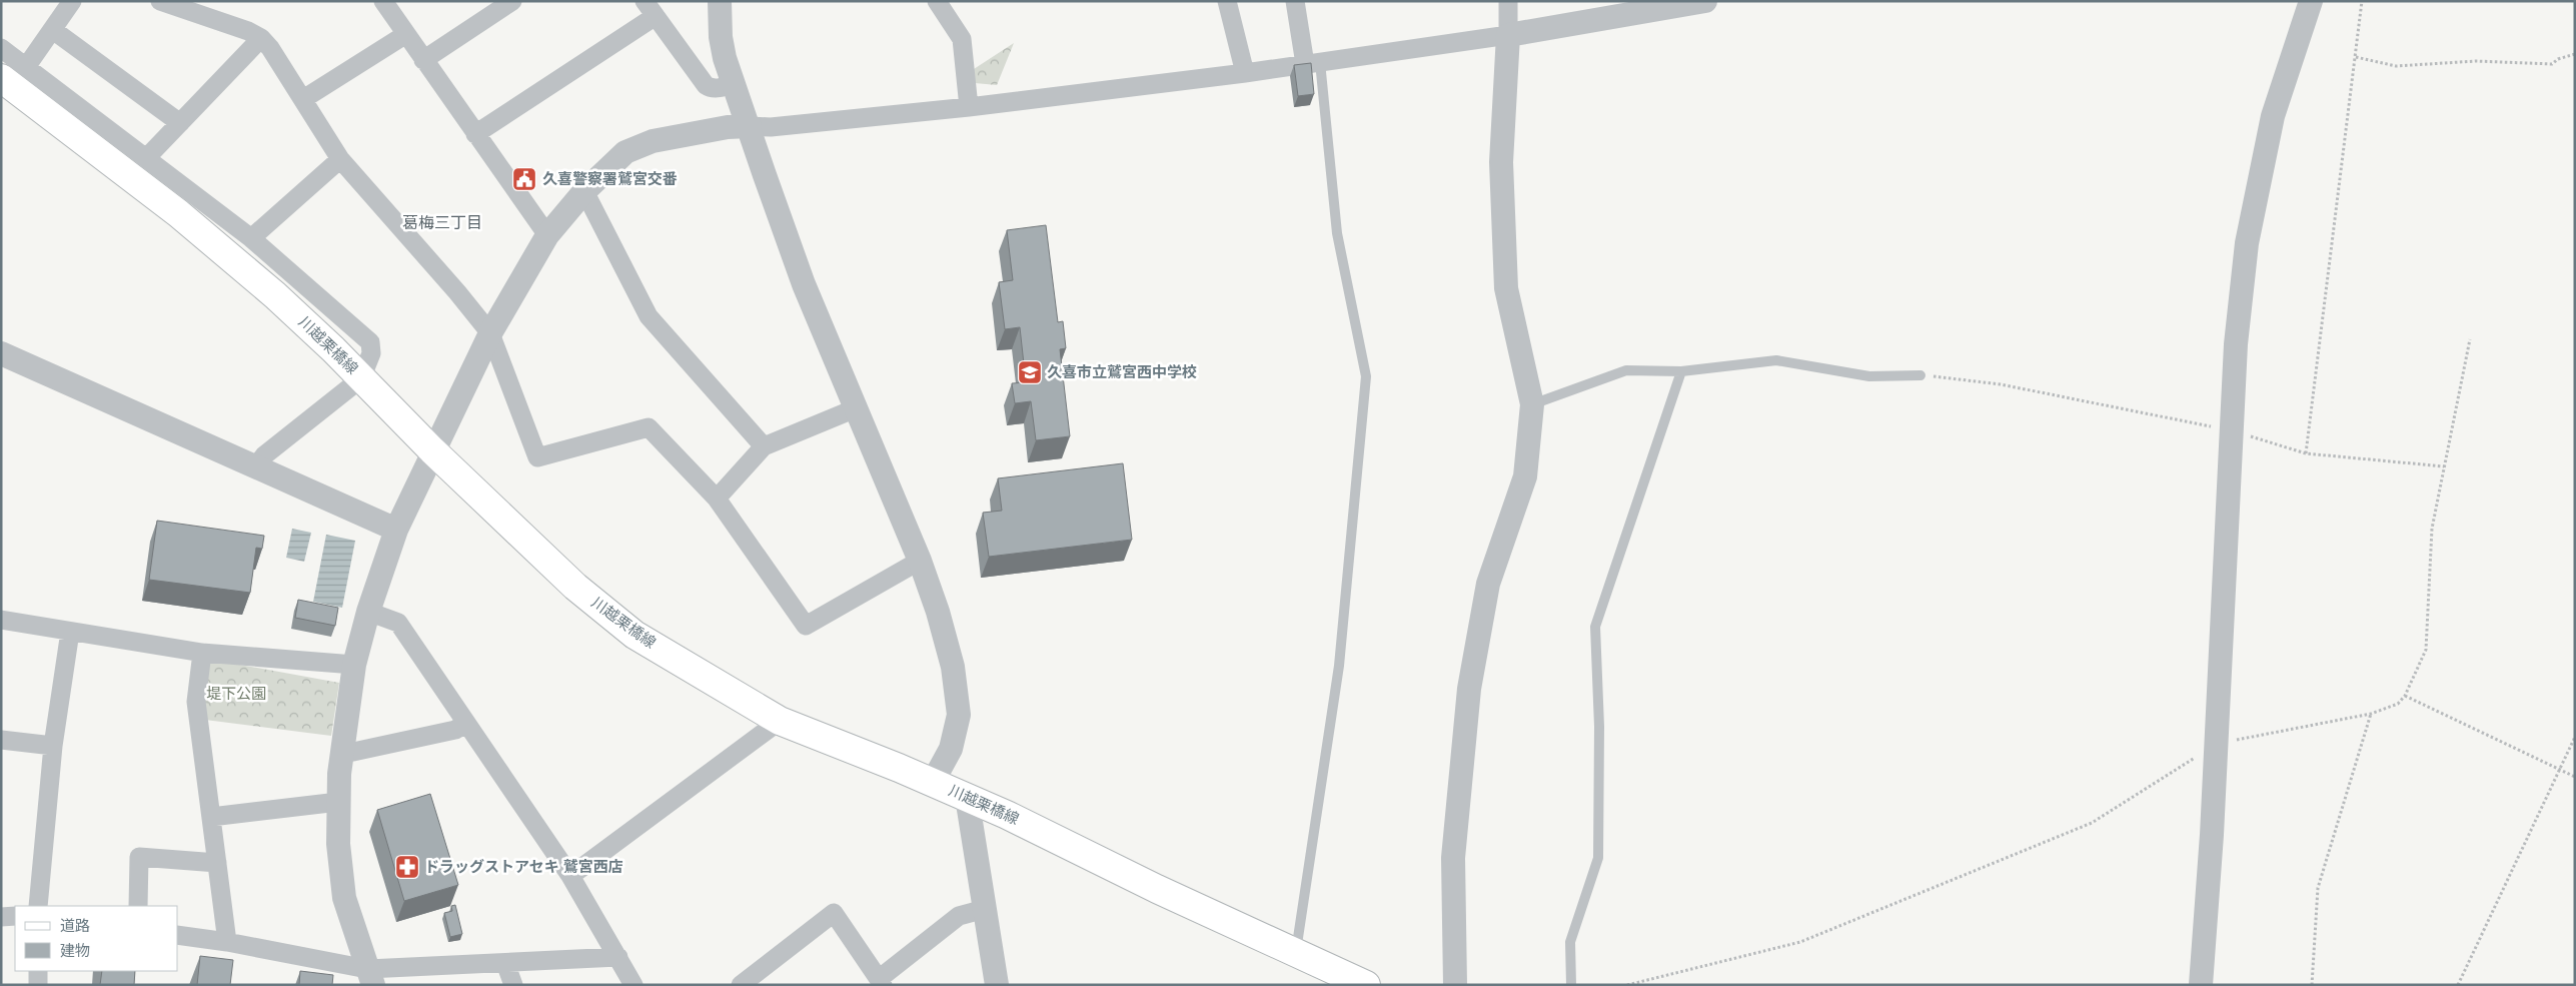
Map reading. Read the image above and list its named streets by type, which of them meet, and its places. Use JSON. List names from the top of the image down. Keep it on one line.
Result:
{"streets":{"main road":["川越栗橋線"]},"districts":["葛梅三丁目"],"parks":["堤下公園"],"places":{"public building":["久喜警察署鷲宮交番"],"school or university":["久喜市立鷲宮西中学校"],"pharmacy":["ドラッグストアセキ 鷲宮西店"]},"legend":["道路","建物"]}
